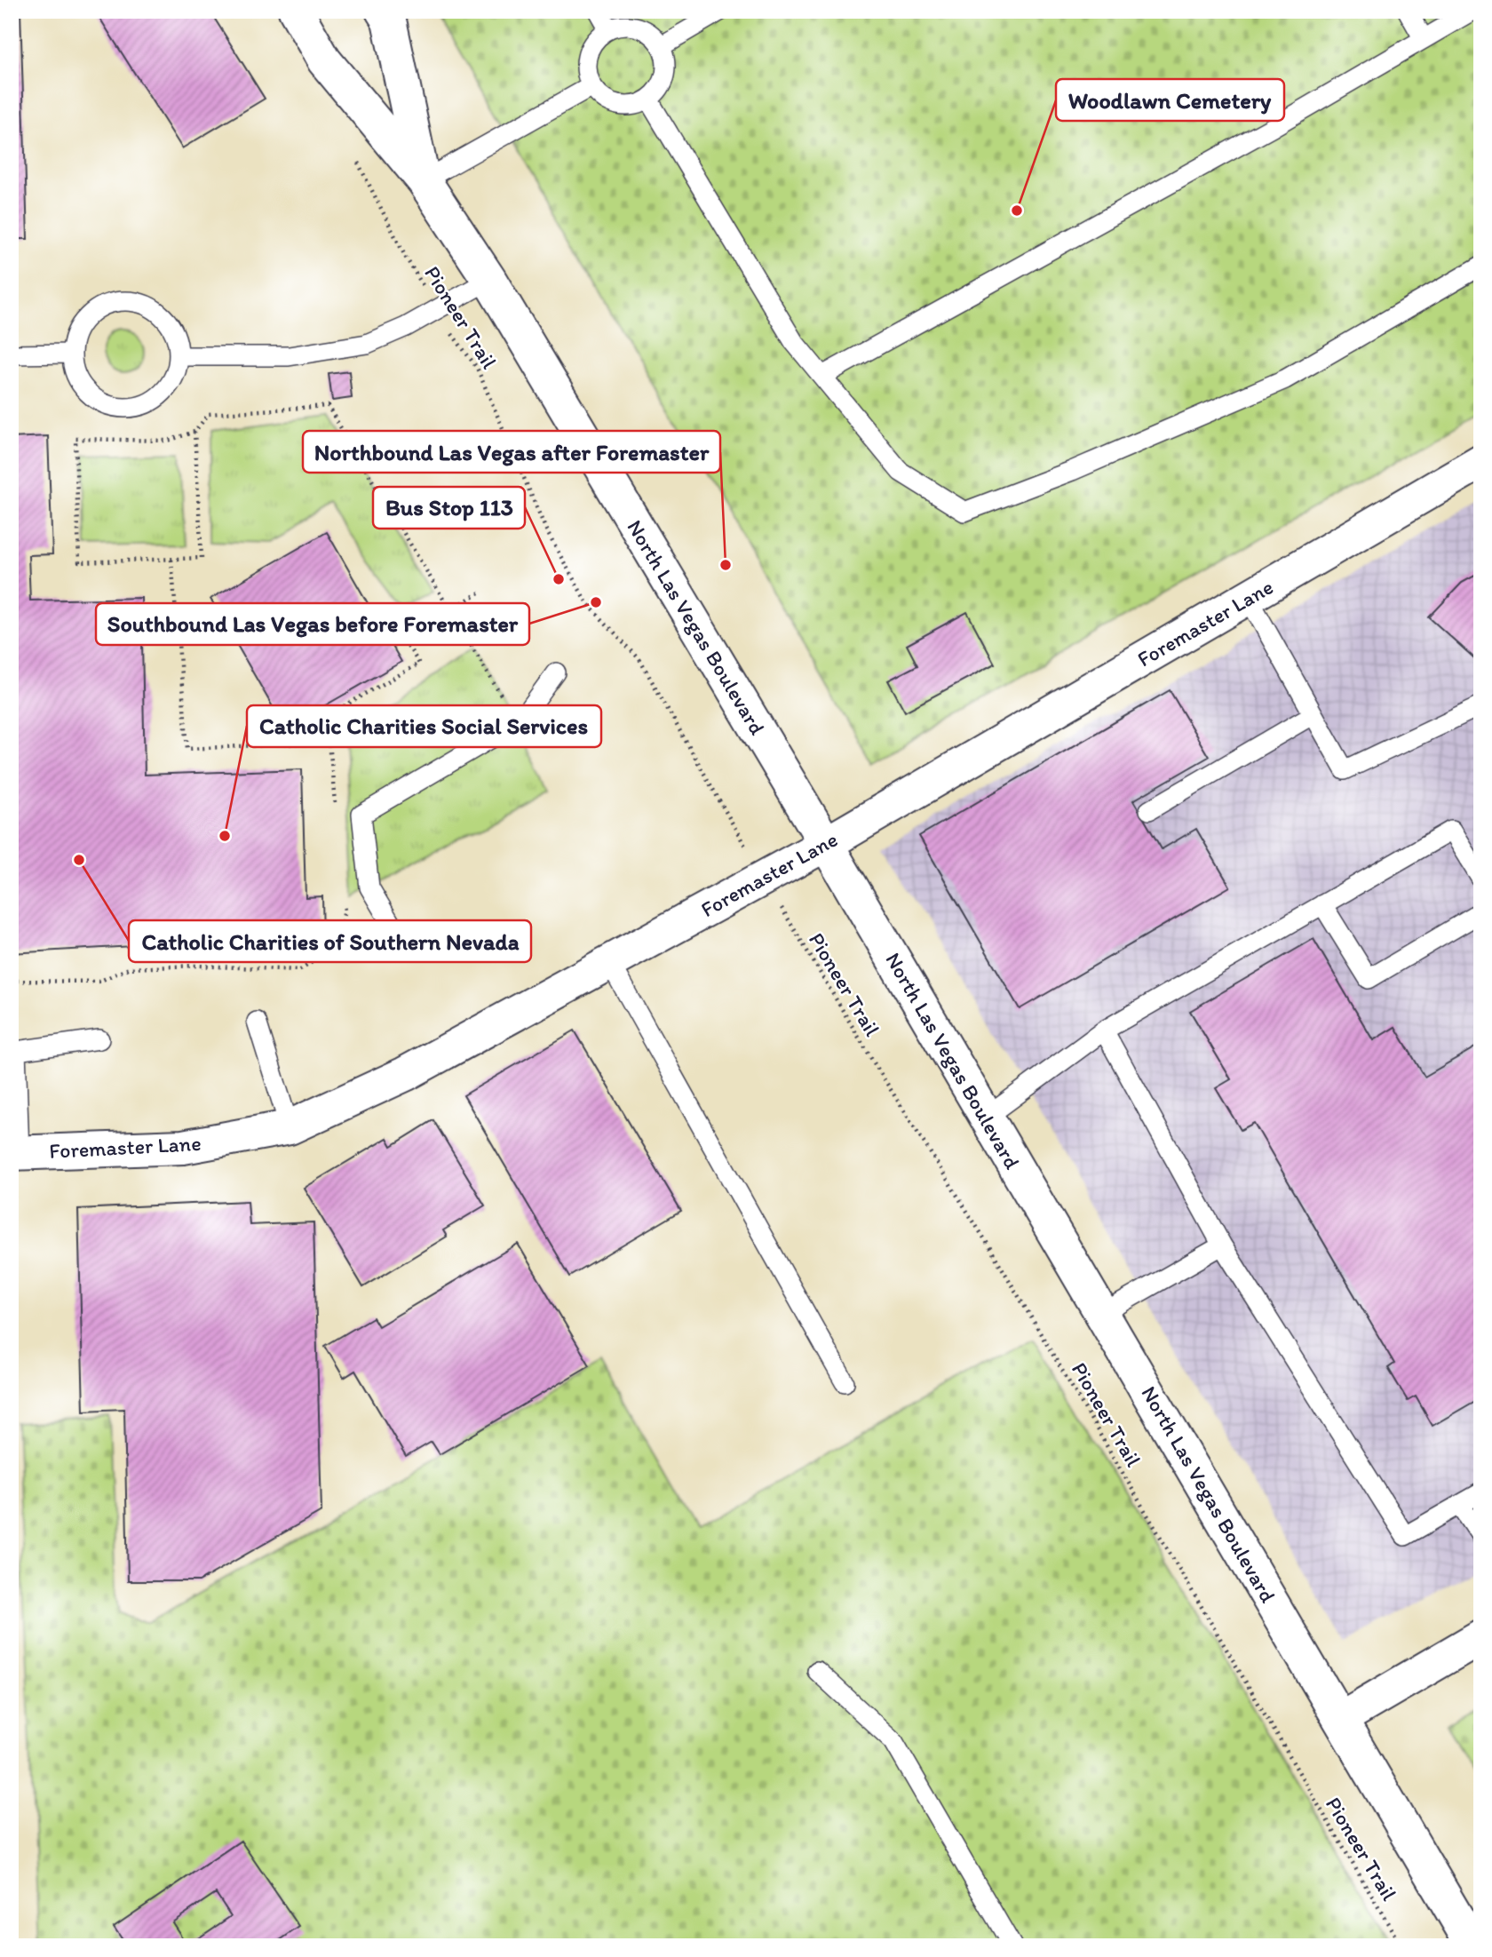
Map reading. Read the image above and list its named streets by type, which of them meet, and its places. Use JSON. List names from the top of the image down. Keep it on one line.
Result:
{"streets":{"main road":["Foremaster Lane","North Las Vegas Boulevard"],"path":["Pioneer Trail"]},"crossings":[["Foremaster Lane","North Las Vegas Boulevard"]],"places":["Woodlawn Cemetery","Northbound Las Vegas after Foremaster","Bus Stop 113","Southbound Las Vegas before Foremaster","Catholic Charities Social Services","Catholic Charities of Southern Nevada"]}
